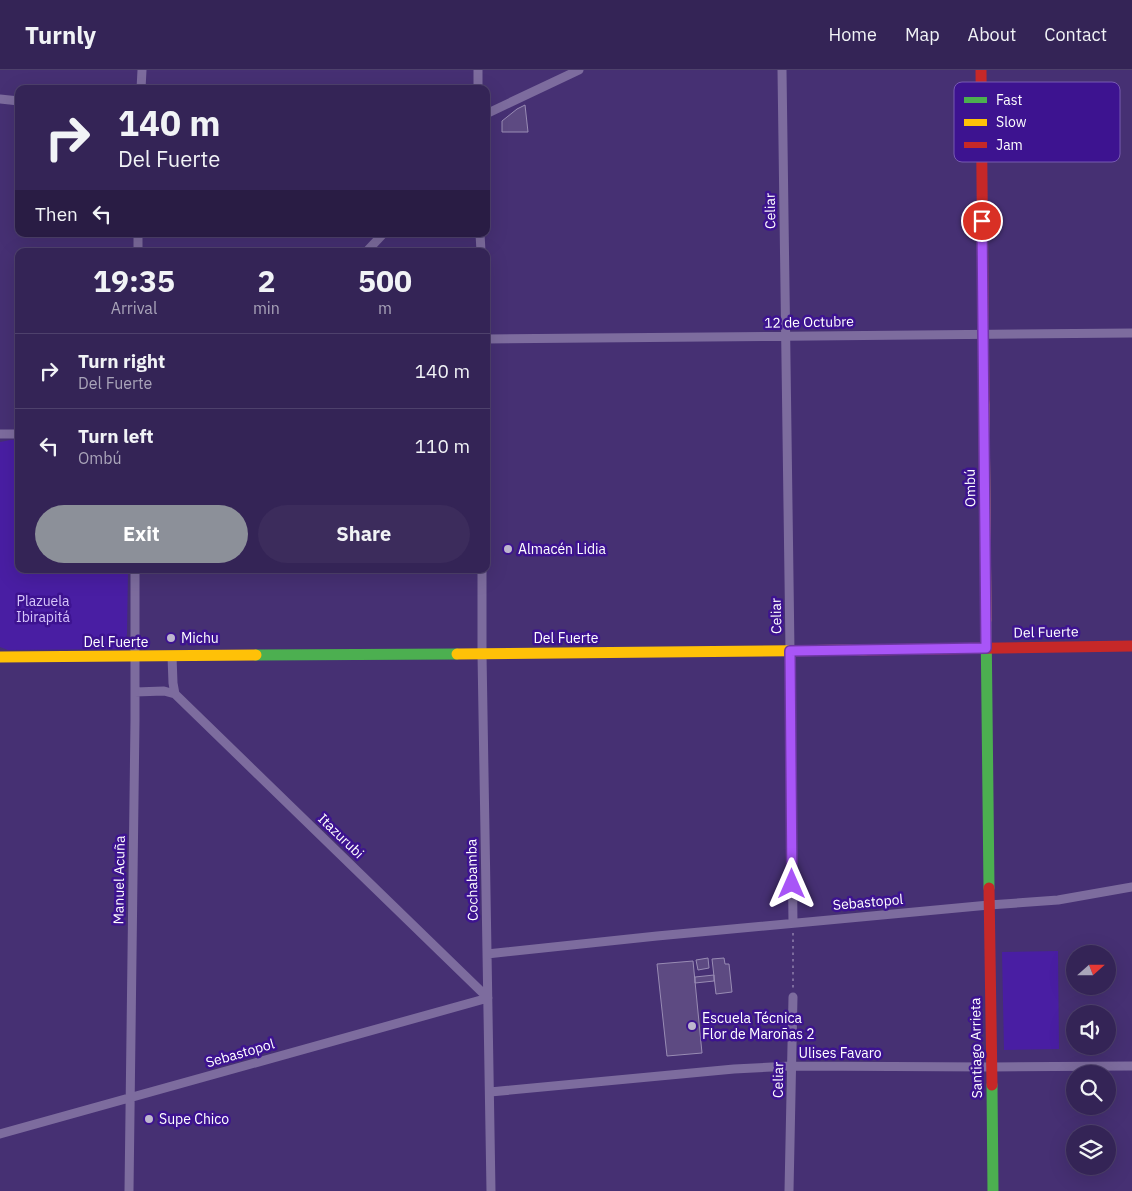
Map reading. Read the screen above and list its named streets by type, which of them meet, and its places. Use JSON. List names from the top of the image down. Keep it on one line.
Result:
{"streets":{"street":["Celiar","12 de Octubre","Ombú","Del Fuerte","Itazurubi","Manuel Acuña","Cochabamba","Sebastopol","Santiago Arrieta","Ulises Favaro"]},"crossings":[["Celiar","12 de Octubre"],["Celiar","Del Fuerte"],["Celiar","Sebastopol"],["Celiar","Ulises Favaro"],["12 de Octubre","Ombú"],["Ombú","Del Fuerte"],["Ombú","Sebastopol"],["Ombú","Santiago Arrieta"],["Del Fuerte","Manuel Acuña"],["Del Fuerte","Cochabamba"],["Itazurubi","Cochabamba"],["Itazurubi","Sebastopol"],["Manuel Acuña","Sebastopol"],["Cochabamba","Sebastopol"],["Cochabamba","Ulises Favaro"],["Sebastopol","Santiago Arrieta"],["Santiago Arrieta","Ulises Favaro"]],"parks":["Plazuela Ibirapitá"],"places":["Almacén Lidia","Michu","Escuela Técnica Flor de Maroñas 2","Supe Chico"],"legend":["Fast","Slow","Jam"],"north":"right","page":{"header":"Turnly","nav":["Home","Map","About","Contact"],"turn":["140 m","Del Fuerte"],"then":"Then","eta":["19:35","Arrival","2","min","500","m"],"list":[{"name":"Turn right","note":"Del Fuerte","value":"140 m"},{"name":"Turn left","note":"Ombú","value":"110 m"}],"buttons":["Exit","Share"]}}
